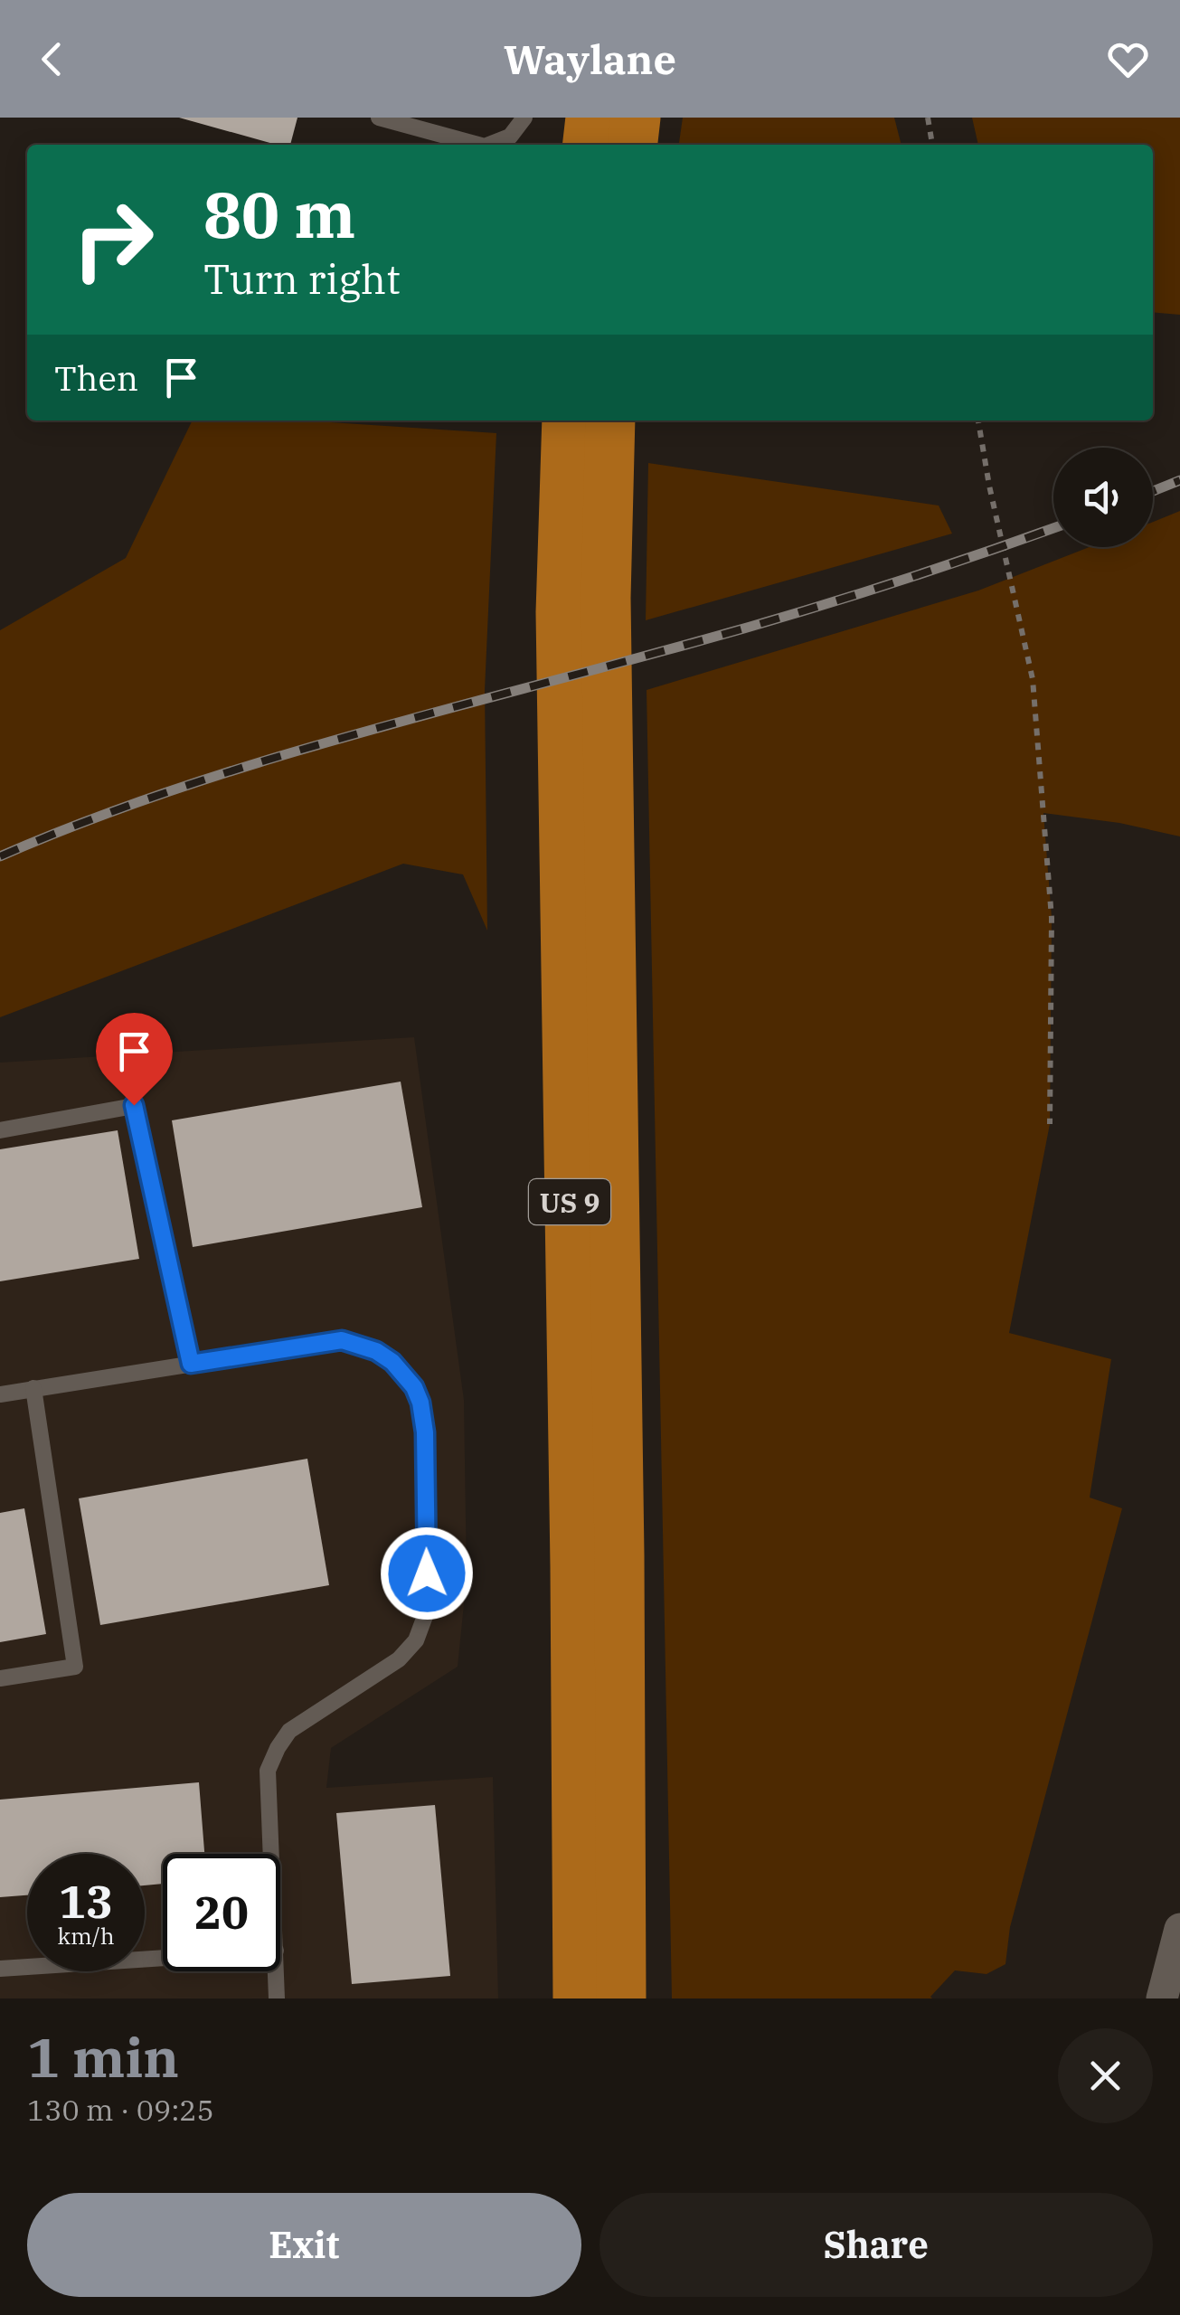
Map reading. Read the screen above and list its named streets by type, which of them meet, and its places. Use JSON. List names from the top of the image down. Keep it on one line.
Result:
{"streets":{"highway":["US 9"]},"page":{"header":"Waylane","turn":["80 m","Turn right"],"then":"Then","speed":"13 km/h","limit":"20","heading":["1 min","130 m · 09:25"],"buttons":["Exit","Share"]}}
